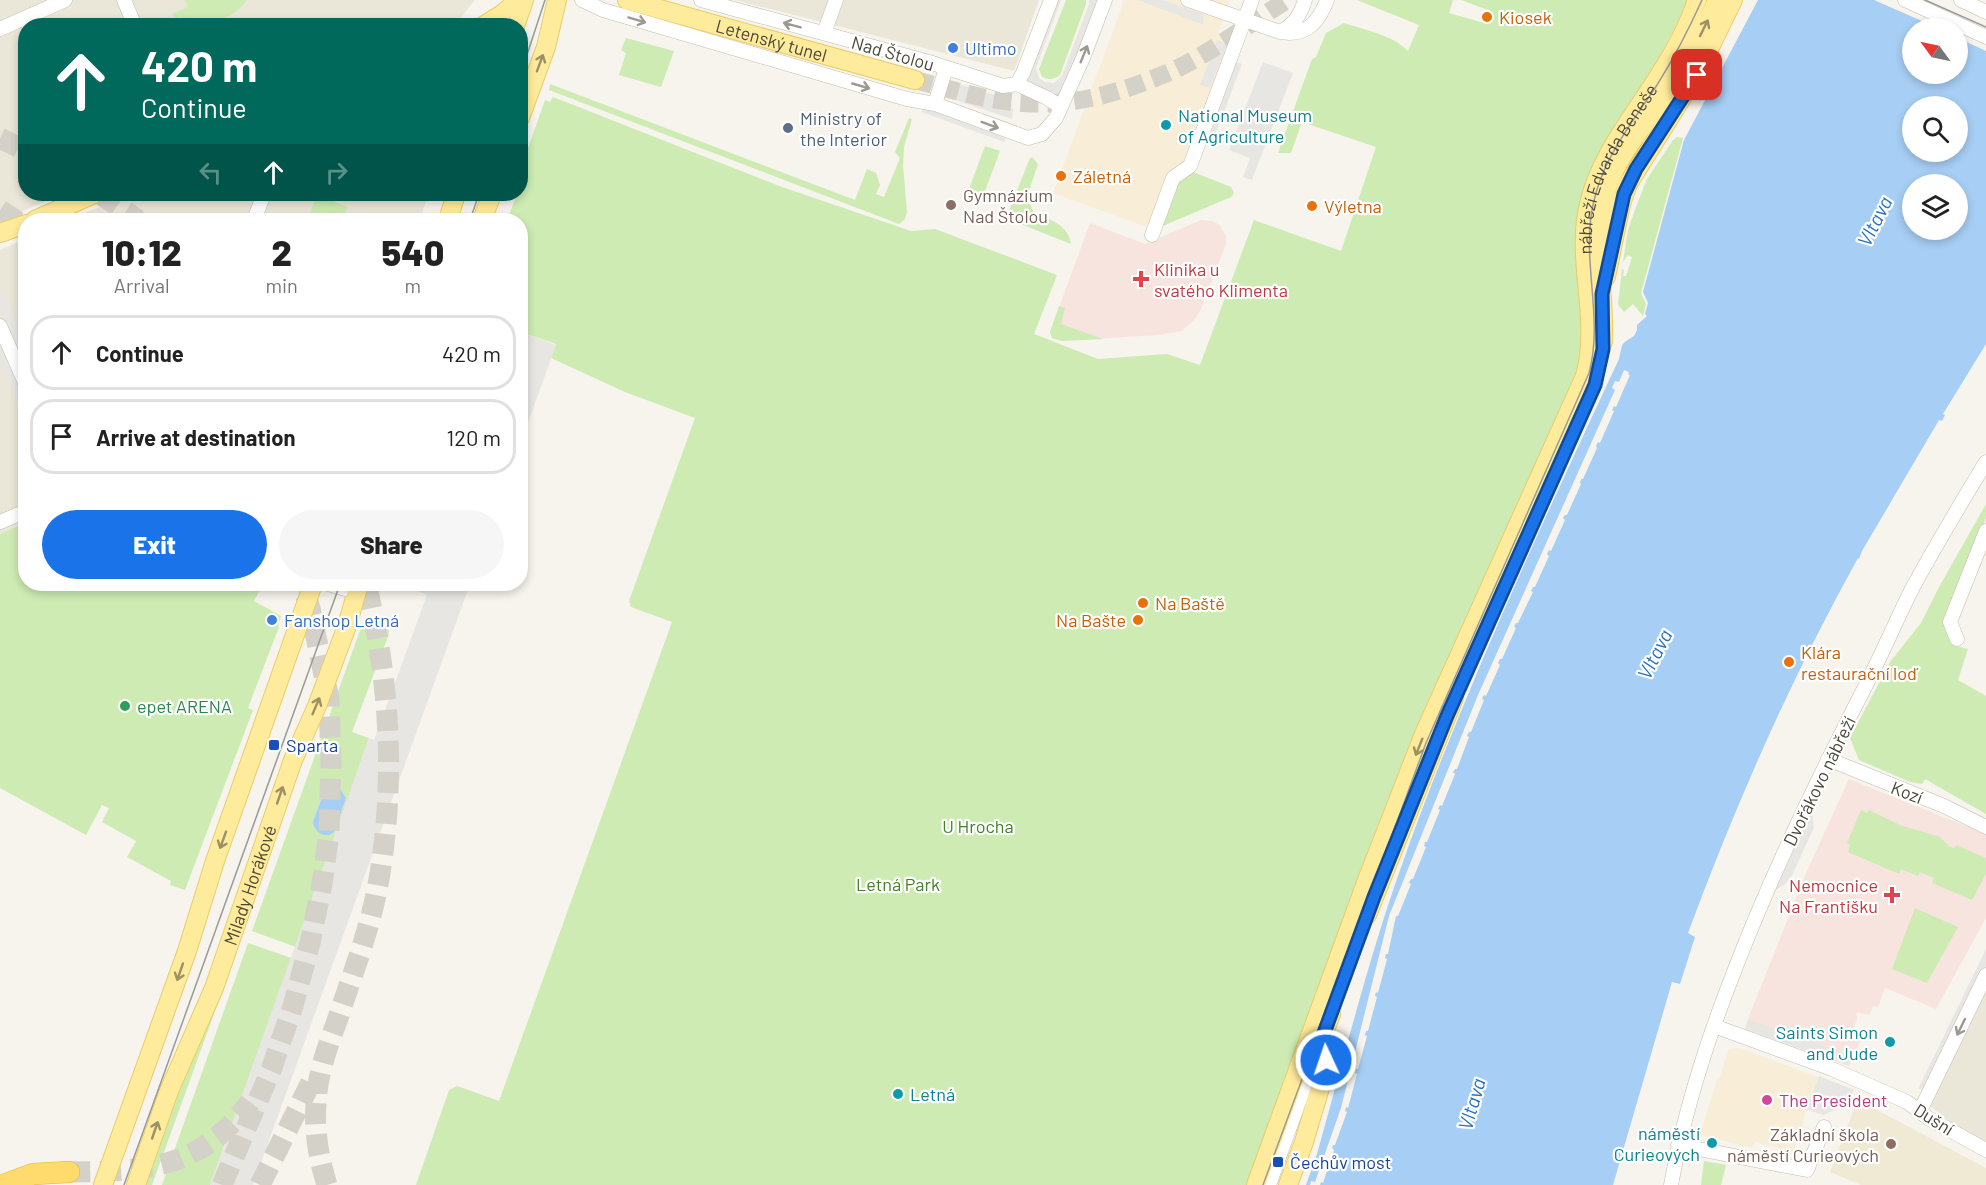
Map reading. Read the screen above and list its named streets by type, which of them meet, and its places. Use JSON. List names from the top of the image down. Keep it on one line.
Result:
{"streets":{"main road":["Letenský tunel","nábřeží Edvarda Beneše","Milady Horákové"],"street":["Nad Štolou","Dvořákovo nábřeží","Kozí","Dušní"]},"crossings":[["Dvořákovo nábřeží","Kozí"],["Dvořákovo nábřeží","Dušní"]],"water":["Vltava"],"parks":["U Hrocha","Letná Park"],"places":{"other":["Kiosek","Ultimo","National Museum of Agriculture","Ministry of the Interior","Záletná","Gymnázium Nad Štolou","Výletna","Na Baště","Fanshop Letná","Na Bašte","Klára restaurační loď","epet ARENA","Saints Simon and Jude","Letná","The President","náměstí Curieových","Základní škola náměstí Curieových"],"health":["Klinika u svatého Klimenta","Nemocnice Na Františku"],"transit":["Sparta","Čechův most"]},"north":"top left","page":{"turn":["420 m","Continue"],"eta":["10:12","Arrival","2","min","540","m"],"list":[{"name":"Continue","value":"420 m"},{"name":"Arrive at destination","value":"120 m"}],"buttons":["Exit","Share"]}}
